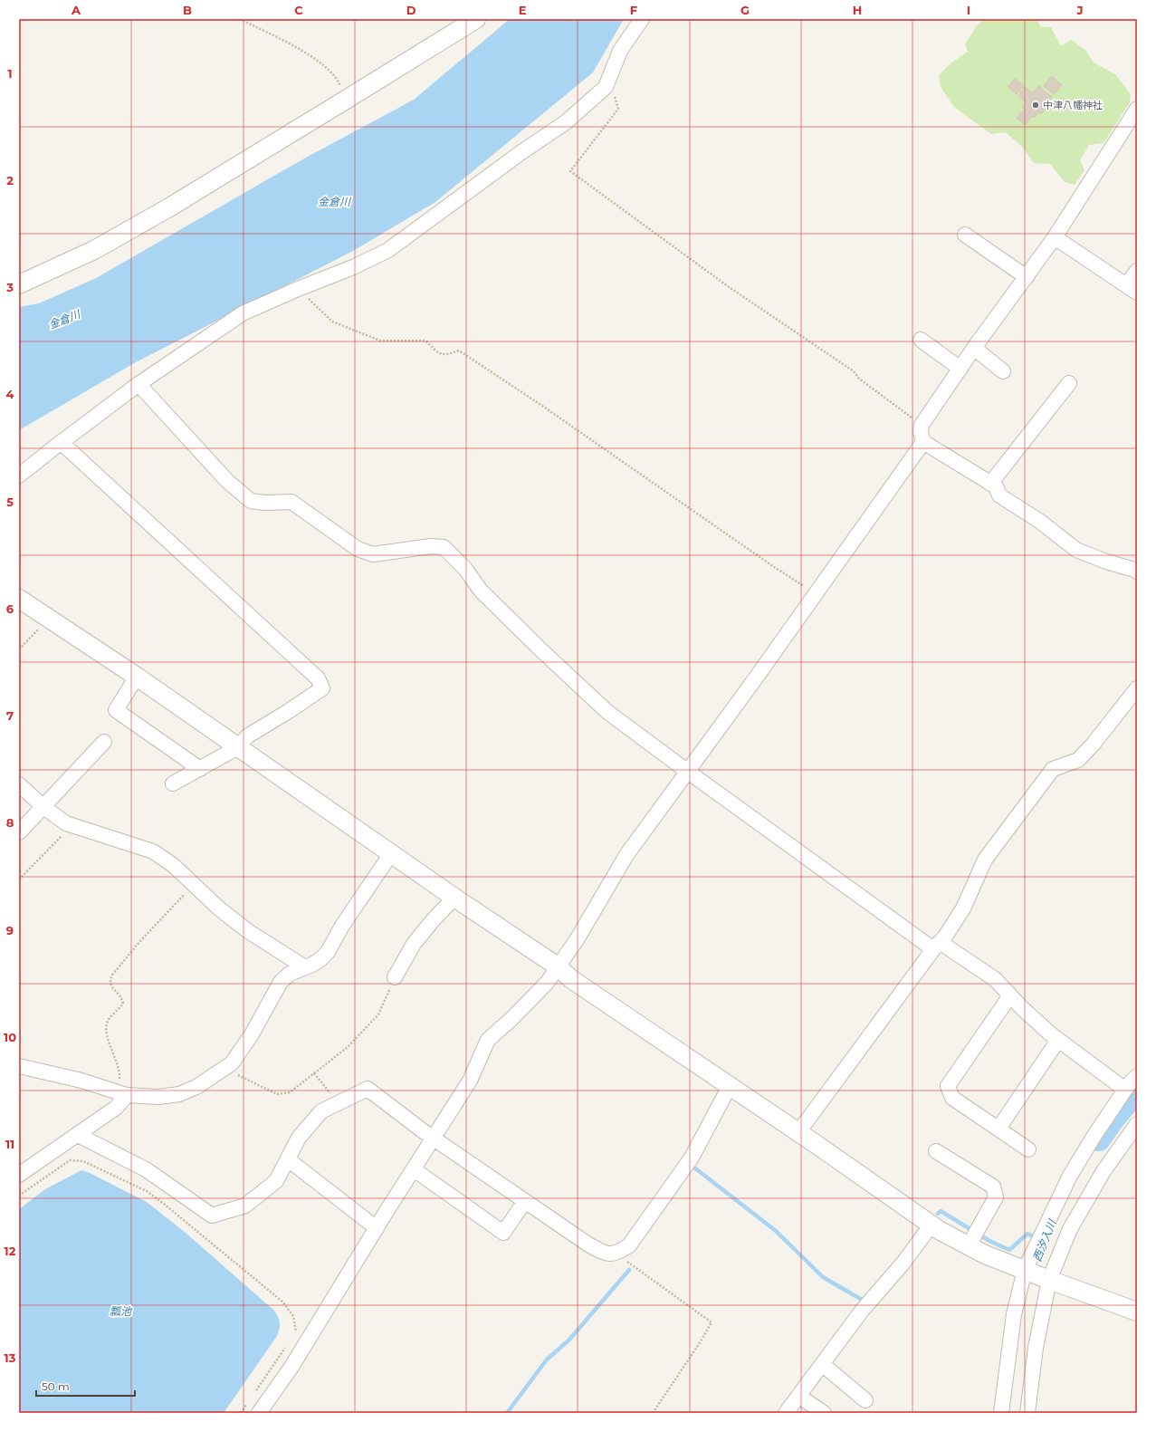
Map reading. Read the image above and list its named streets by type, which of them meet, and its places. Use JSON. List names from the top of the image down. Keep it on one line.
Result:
{"water":["金倉川","西汐入川","瓢池"],"places":["中津八幡神社"],"scale_bar":"50 m","grid":{"columns":["A","B","C","D","E","F","G","H","I","J"],"rows":["1","2","3","4","5","6","7","8","9","10","11","12","13"]}}
